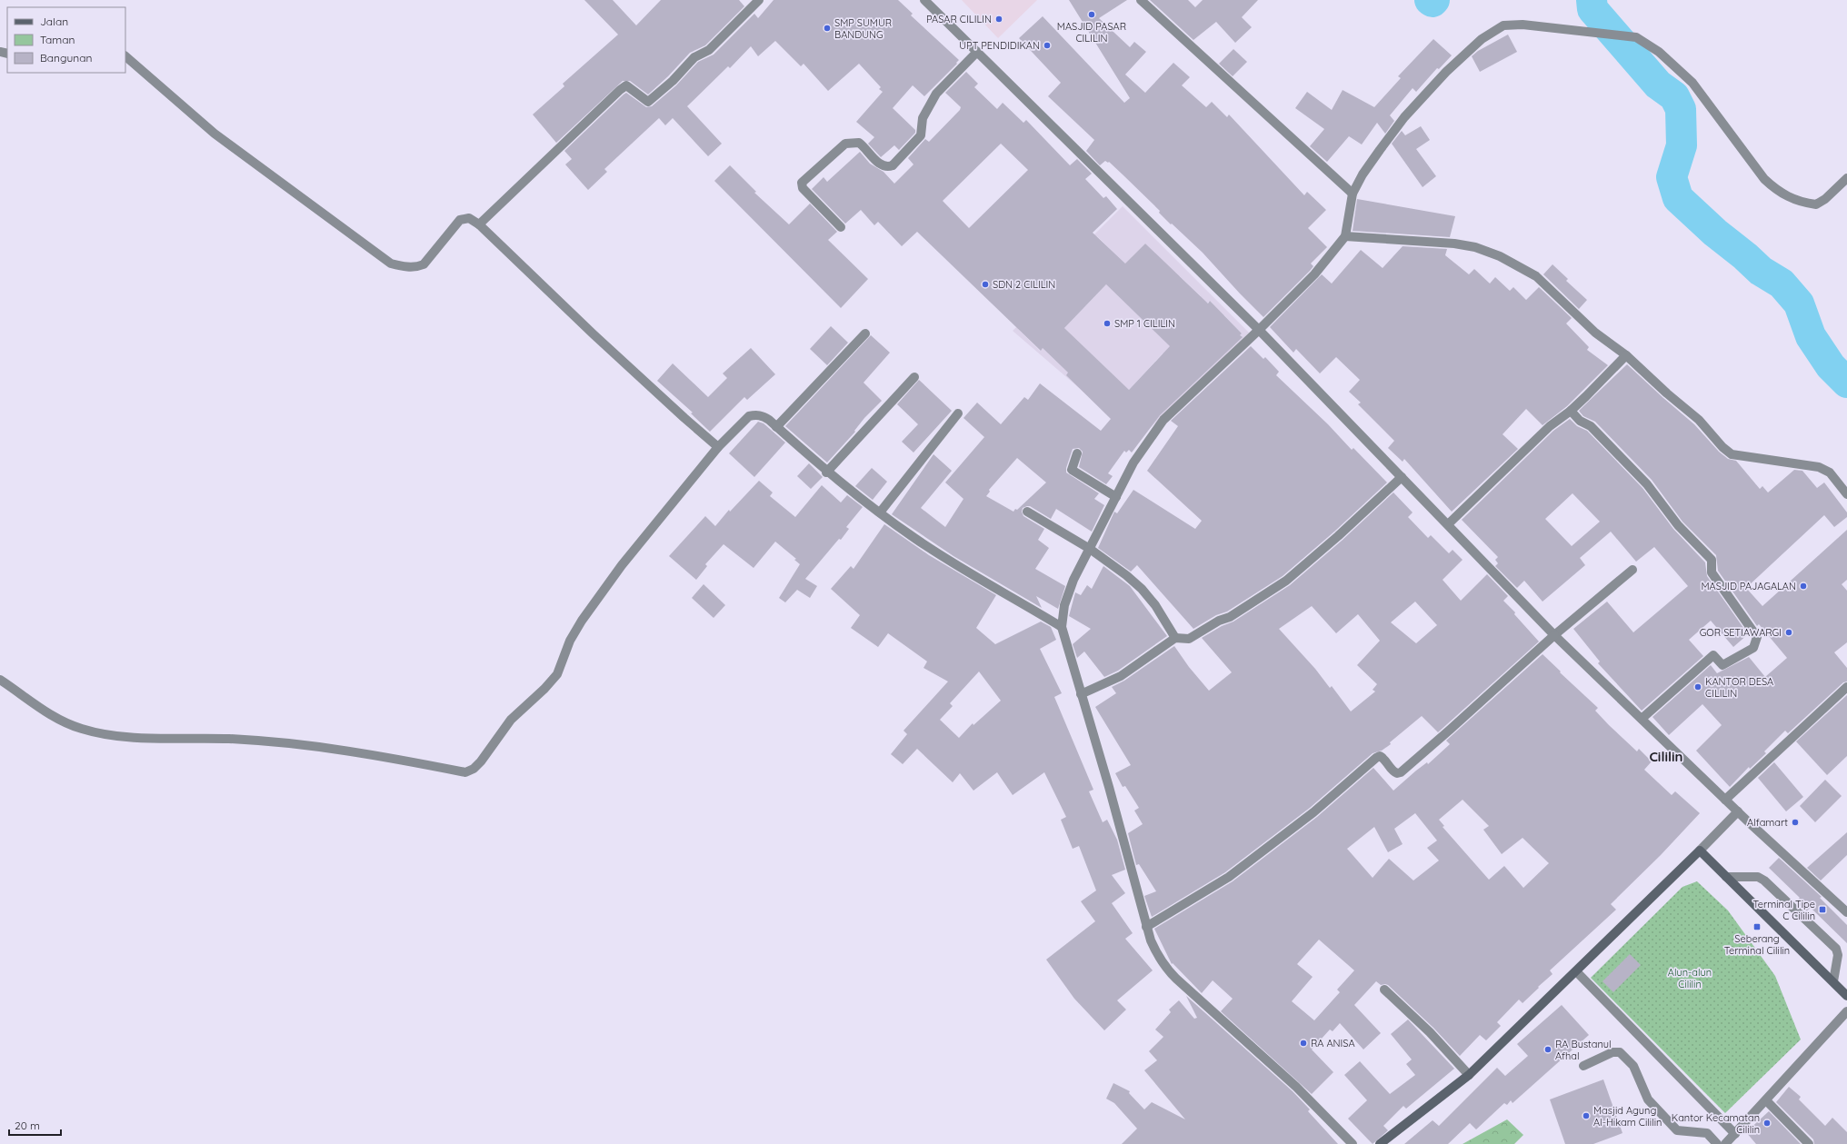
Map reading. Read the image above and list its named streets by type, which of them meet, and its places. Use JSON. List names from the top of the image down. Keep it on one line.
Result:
{"districts":["Cililin"],"parks":["Alun-alun Cililin"],"places":{"other":["MASJID PASAR CILILIN","PASAR CILILIN","SMP SUMUR BANDUNG","UPT PENDIDIKAN","SDN 2 CILILIN","SMP 1 CILILIN","MASJID PAJAGALAN","GOR SETIAWARGI","KANTOR DESA CILILIN","Alfamart","RA ANISA","RA Bustanul Afhal","Masjid Agung Al-Hikam Cililin","Kantor Kecamatan Cililin"],"transit":["Terminal Tipe C Cililin","Seberang Terminal Cililin"]},"legend":["Jalan","Taman","Bangunan"],"scale_bar":"20 m"}
